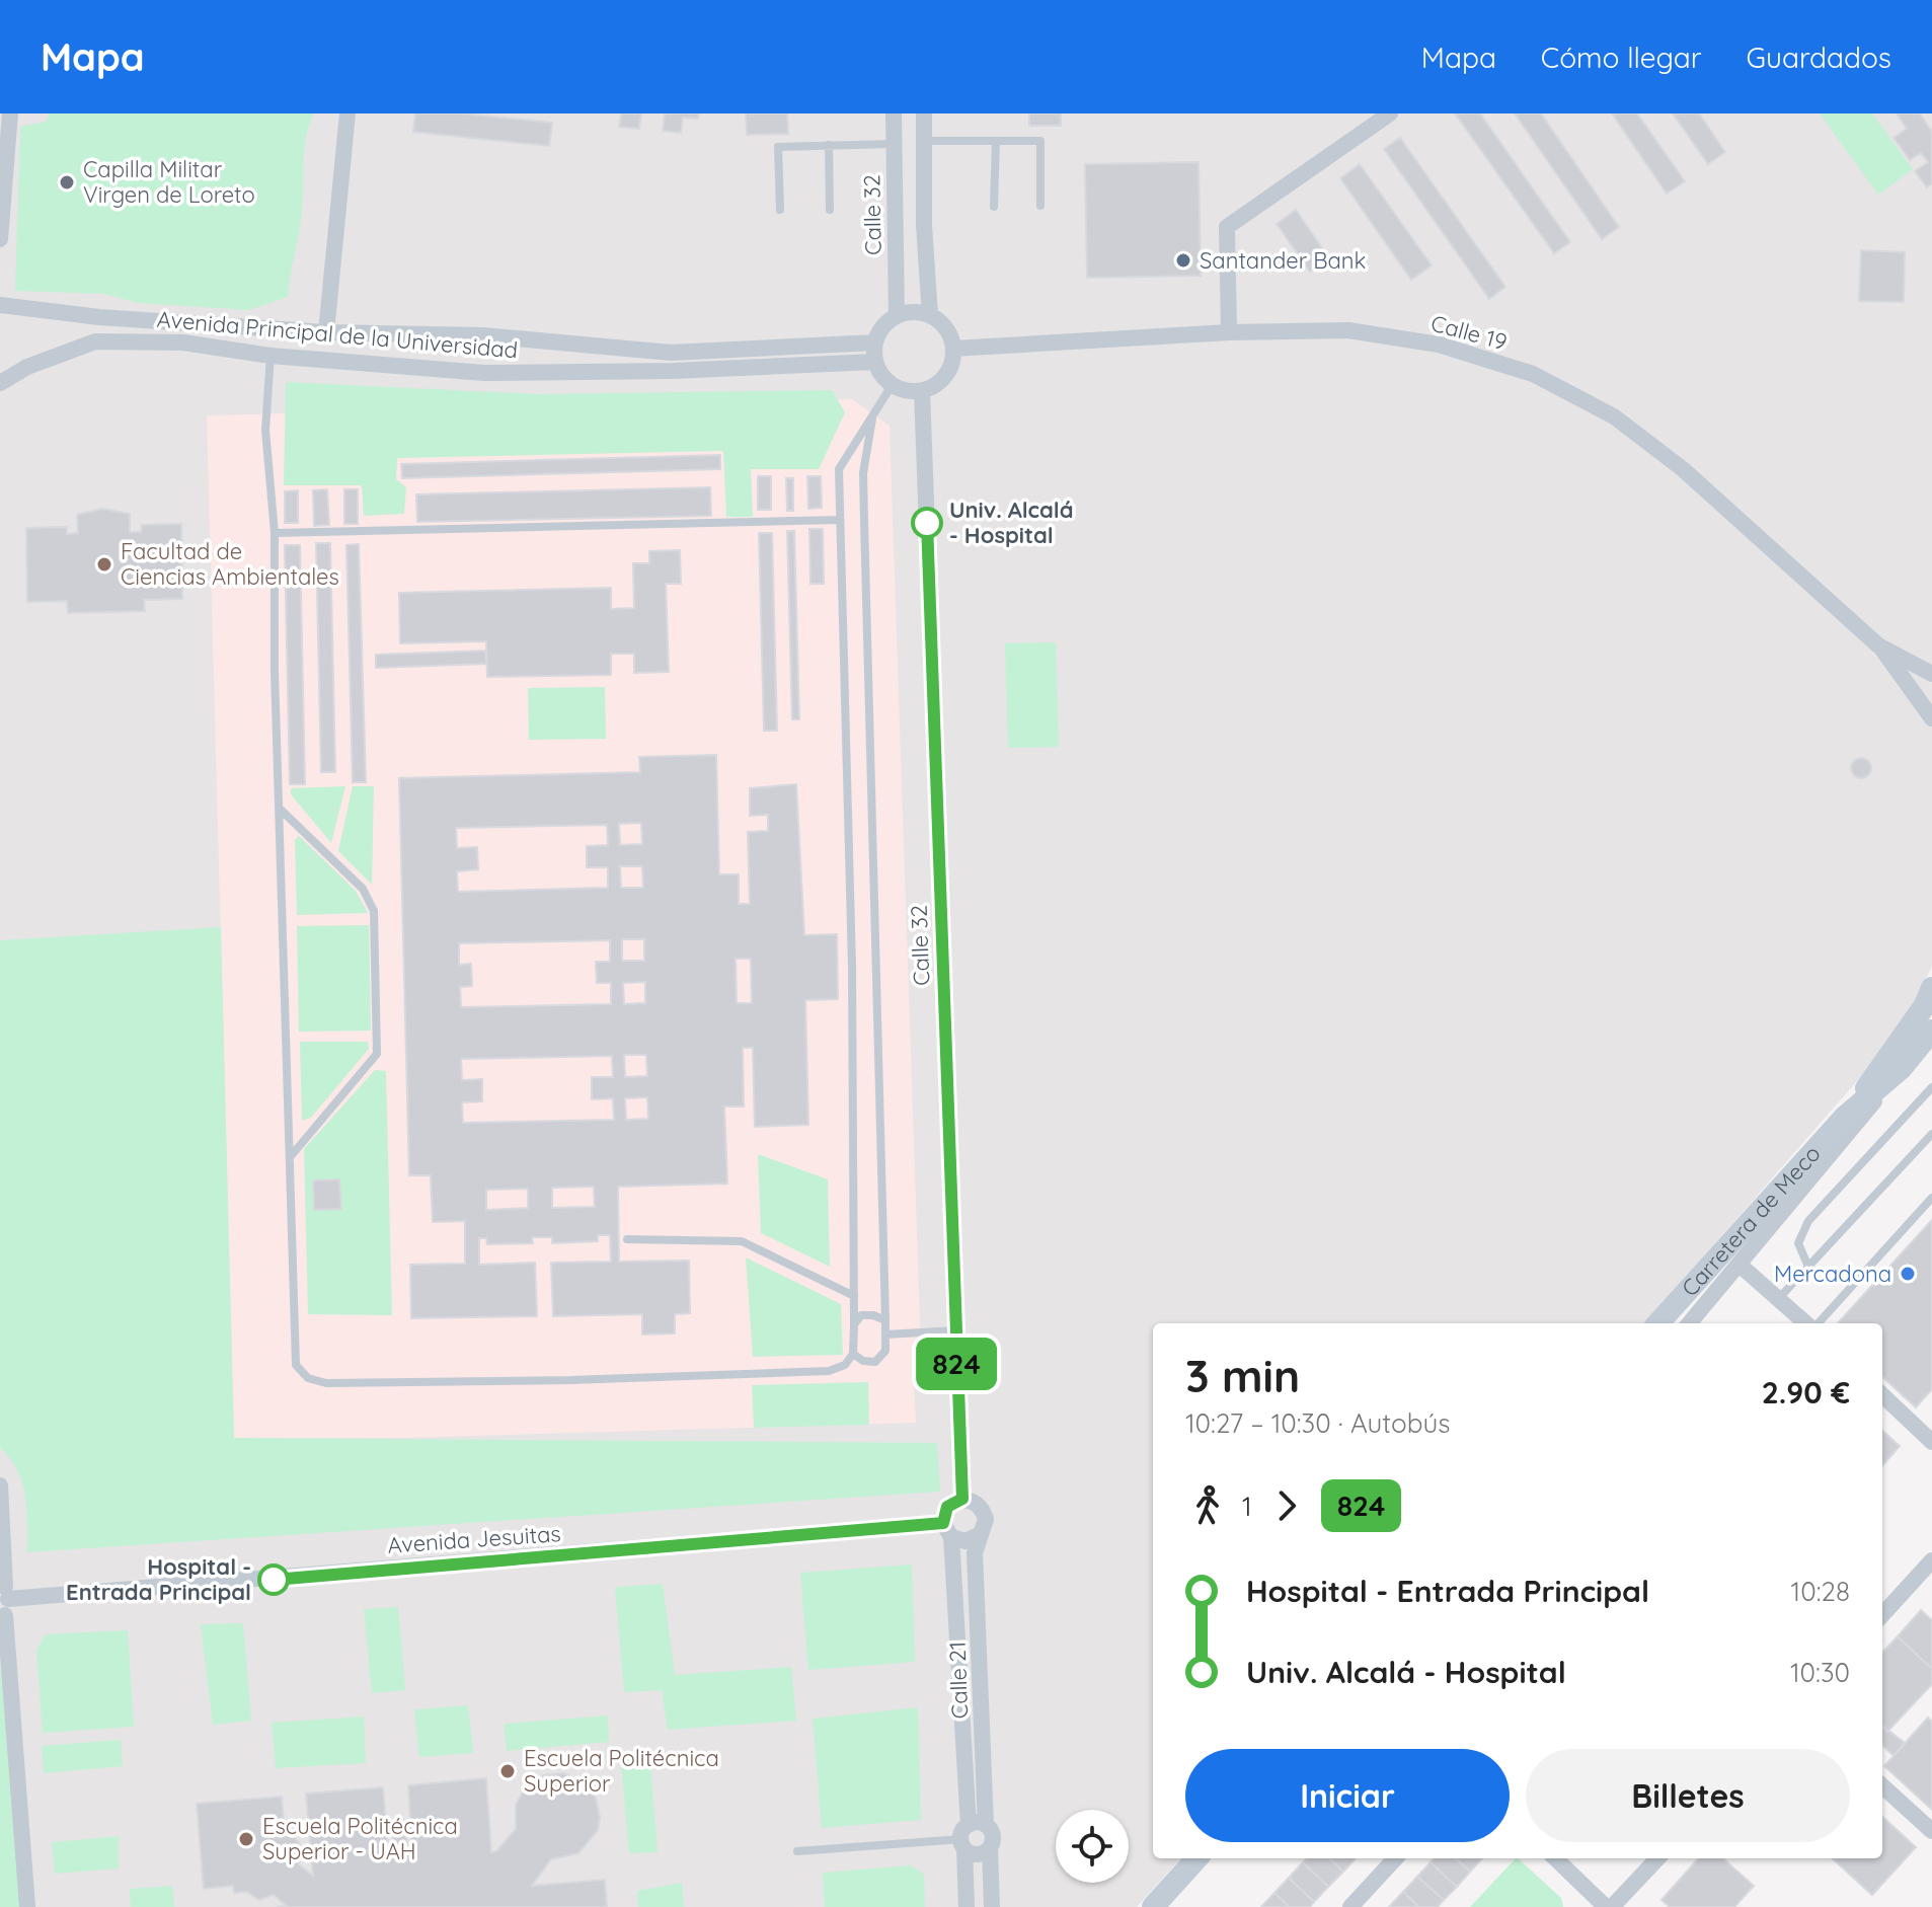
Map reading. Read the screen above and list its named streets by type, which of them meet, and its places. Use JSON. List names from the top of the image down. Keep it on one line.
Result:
{"streets":{"street":["Calle 32","Calle 19","Avenida Principal de la Universidad","Carretera de Meco","Avenida Jesuitas","Calle 21"]},"crossings":[["Calle 32","Calle 19"],["Calle 32","Avenida Principal de la Universidad"],["Calle 32","Avenida Jesuitas"],["Calle 32","Calle 21"],["Calle 19","Avenida Principal de la Universidad"],["Avenida Jesuitas","Calle 21"]],"places":["Capilla Militar Virgen de Loreto","Santander Bank","Univ. Alcalá - Hospital","Facultad de Ciencias Ambientales","Mercadona","Hospital - Entrada Principal","Escuela Politécnica Superior","Escuela Politécnica Superior - UAH"],"lines":["bus line 824"],"page":{"header":"Mapa","nav":["Mapa","Cómo llegar","Guardados"],"on_map":"824","heading":["3 min","10:27 – 10:30 · Autobús","2.90 €"],"legs":["1","824"],"list":[{"name":"Hospital - Entrada Principal","value":"10:28"},{"name":"Univ. Alcalá - Hospital","value":"10:30"}],"buttons":["Iniciar","Billetes"]}}
